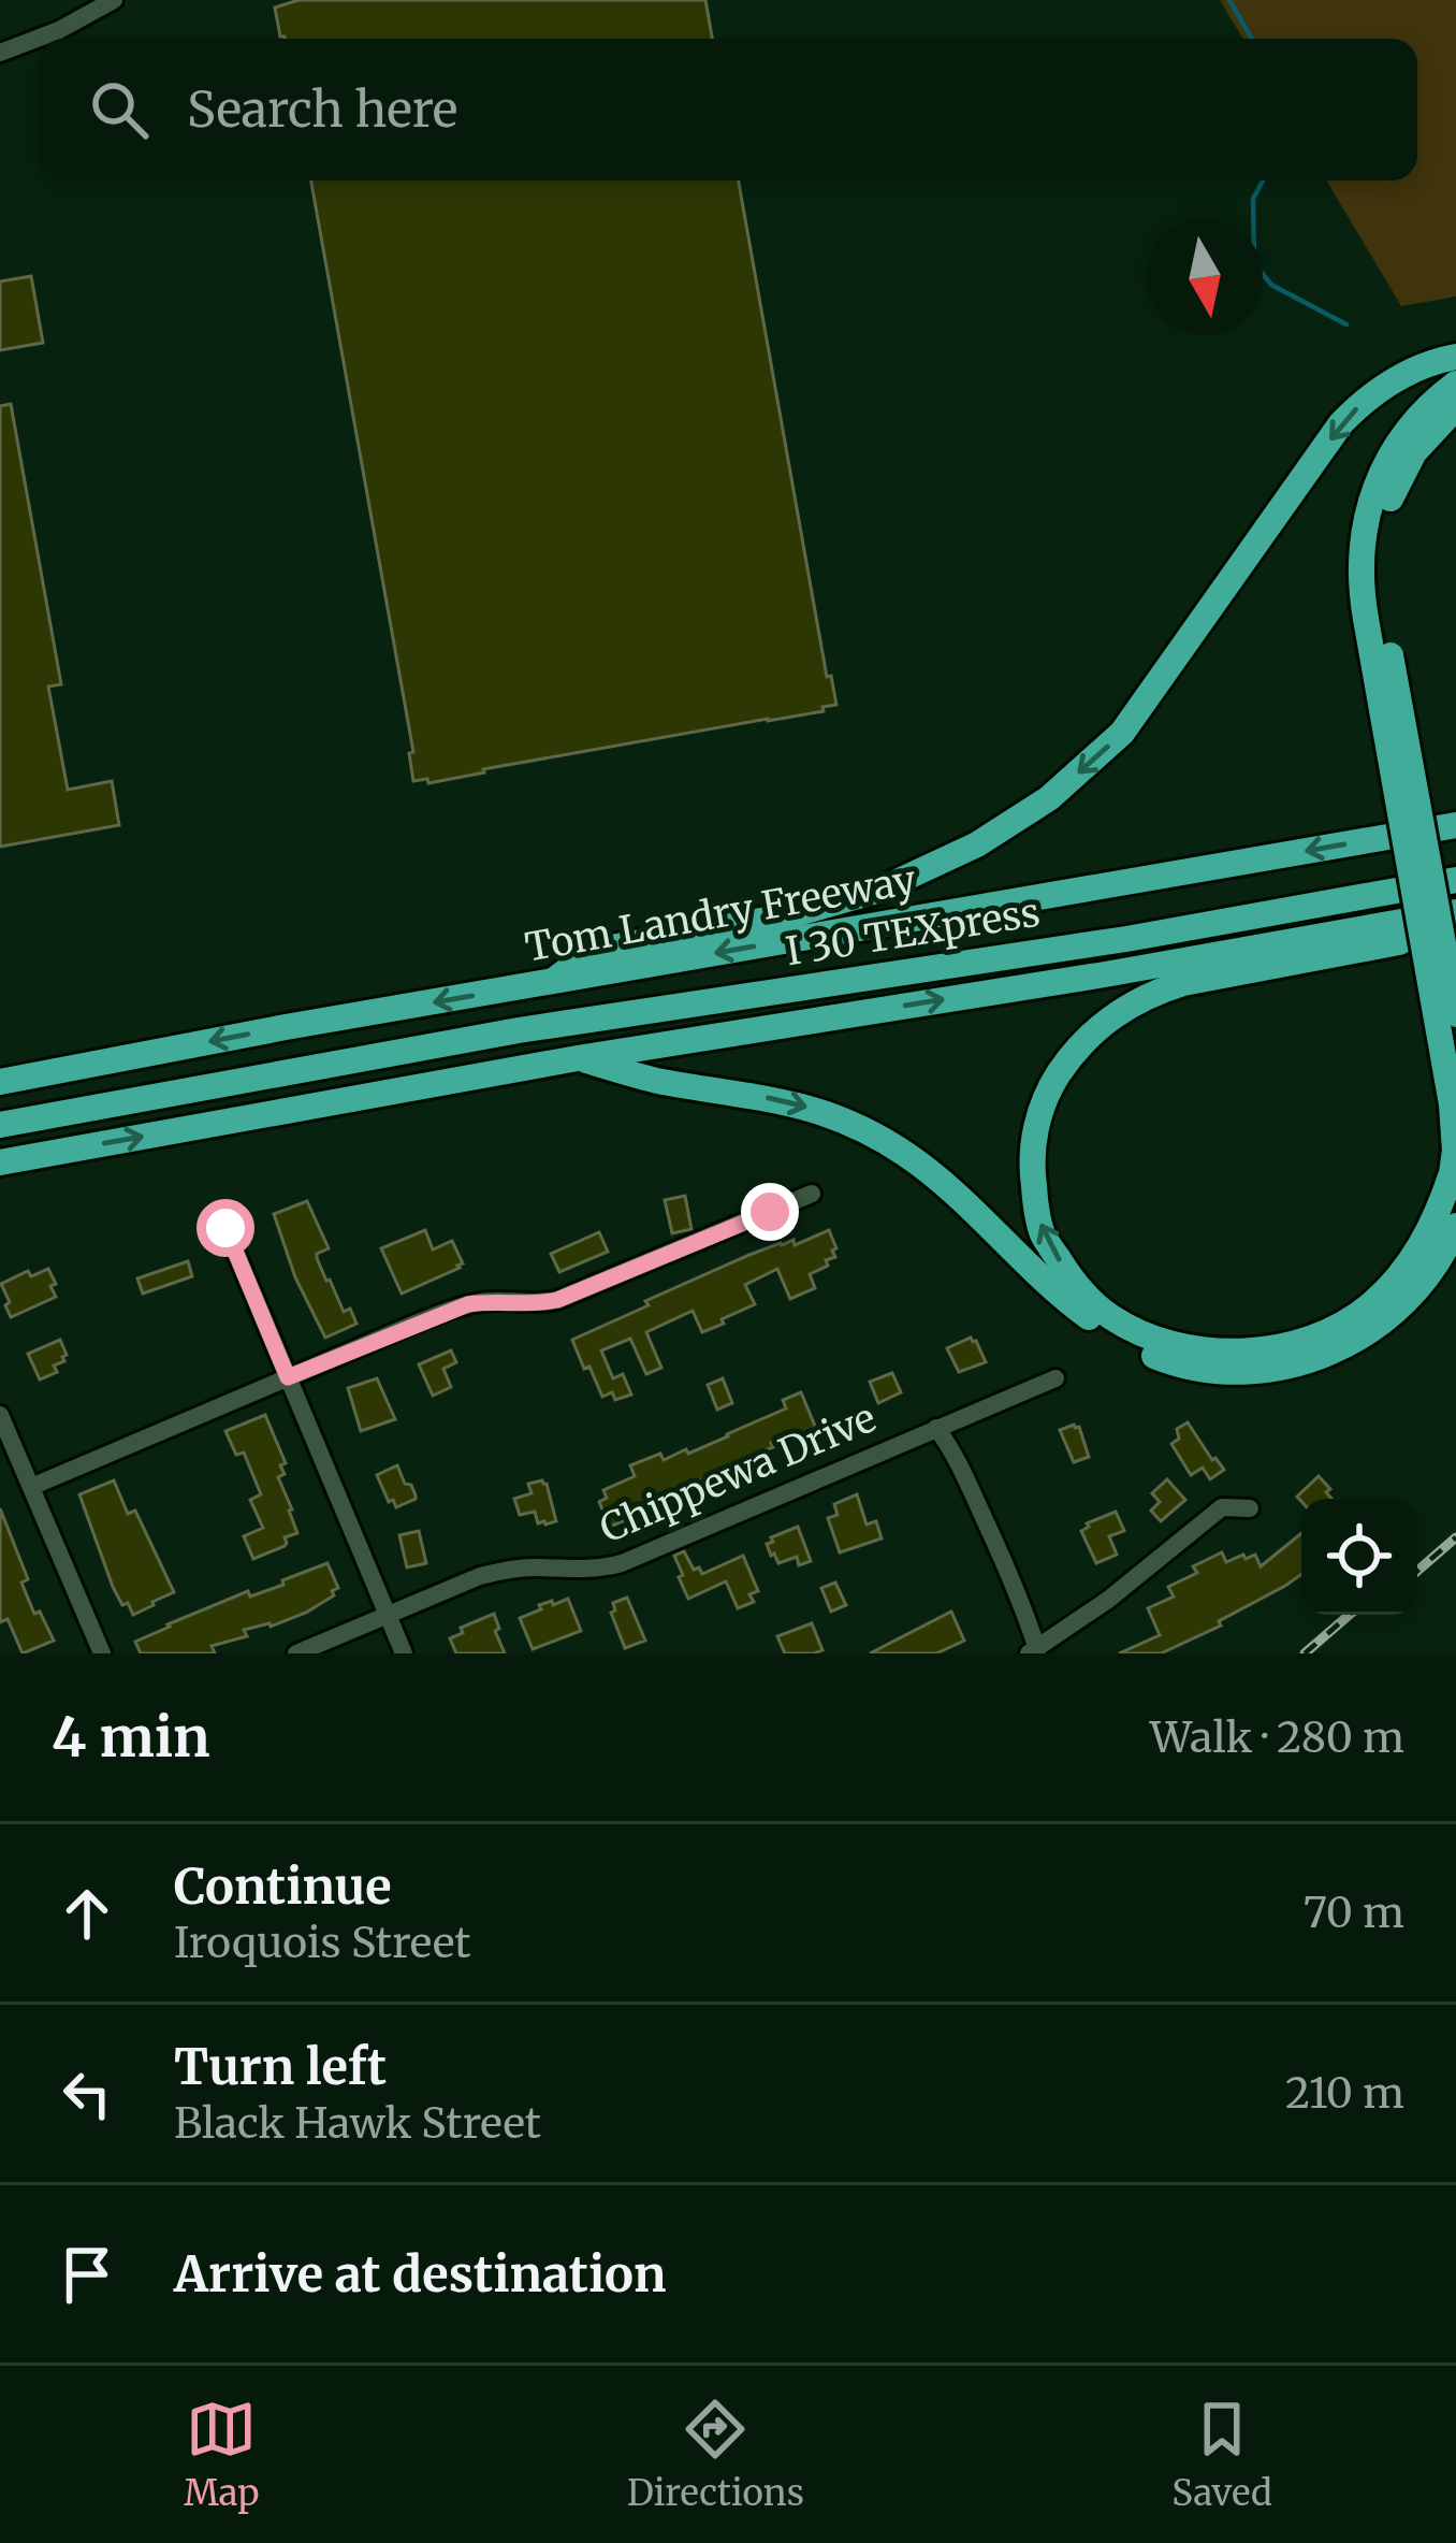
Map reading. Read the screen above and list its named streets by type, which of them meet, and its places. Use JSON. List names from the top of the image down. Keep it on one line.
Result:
{"streets":{"highway":["Tom Landry Freeway","I 30 TEXpress"],"street":["Chippewa Drive"]},"north":"bottom","page":{"search":"Search here","heading":["4 min","Walk · 280 m"],"list":[["Continue","Iroquois Street","70 m"],["Turn left","Black Hawk Street","210 m"],"Arrive at destination"],"nav":["Map","Directions","Saved"]}}
